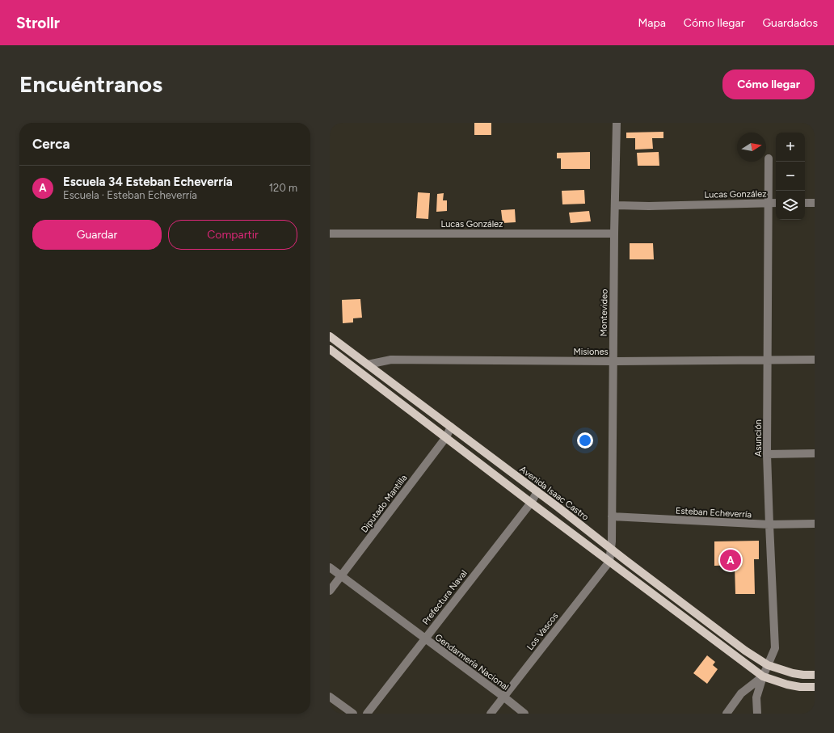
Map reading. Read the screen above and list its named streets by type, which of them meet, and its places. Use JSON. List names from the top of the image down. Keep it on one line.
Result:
{"streets":{"main road":["Avenida Isaac Castro"],"street":["Lucas González","Montevideo","Misiones","Asunción","Diputado Mantilla","Esteban Echeverría","Prefectura Naval","Los Vascos","Gendarmería Nacional"]},"crossings":[["Lucas González","Montevideo"],["Lucas González","Asunción"],["Montevideo","Misiones"],["Montevideo","Avenida Isaac Castro"],["Montevideo","Esteban Echeverría"],["Montevideo","Los Vascos"],["Misiones","Asunción"],["Misiones","Avenida Isaac Castro"],["Asunción","Avenida Isaac Castro"],["Asunción","Esteban Echeverría"],["Avenida Isaac Castro","Diputado Mantilla"],["Avenida Isaac Castro","Prefectura Naval"],["Diputado Mantilla","Gendarmería Nacional"],["Prefectura Naval","Gendarmería Nacional"],["Los Vascos","Gendarmería Nacional"]],"north":"right","page":{"header":"Strollr","nav":["Mapa","Cómo llegar","Guardados"],"buttons":["Cómo llegar",["Guardar","Compartir"]],"title":"Encuéntranos","heading":"Cerca","map_buttons":["+","−"],"list":[{"mark":"A","name":"Escuela 34 Esteban Echeverría","note":"Escuela · Esteban Echeverría","value":"120 m"}],"pins":"A"}}
